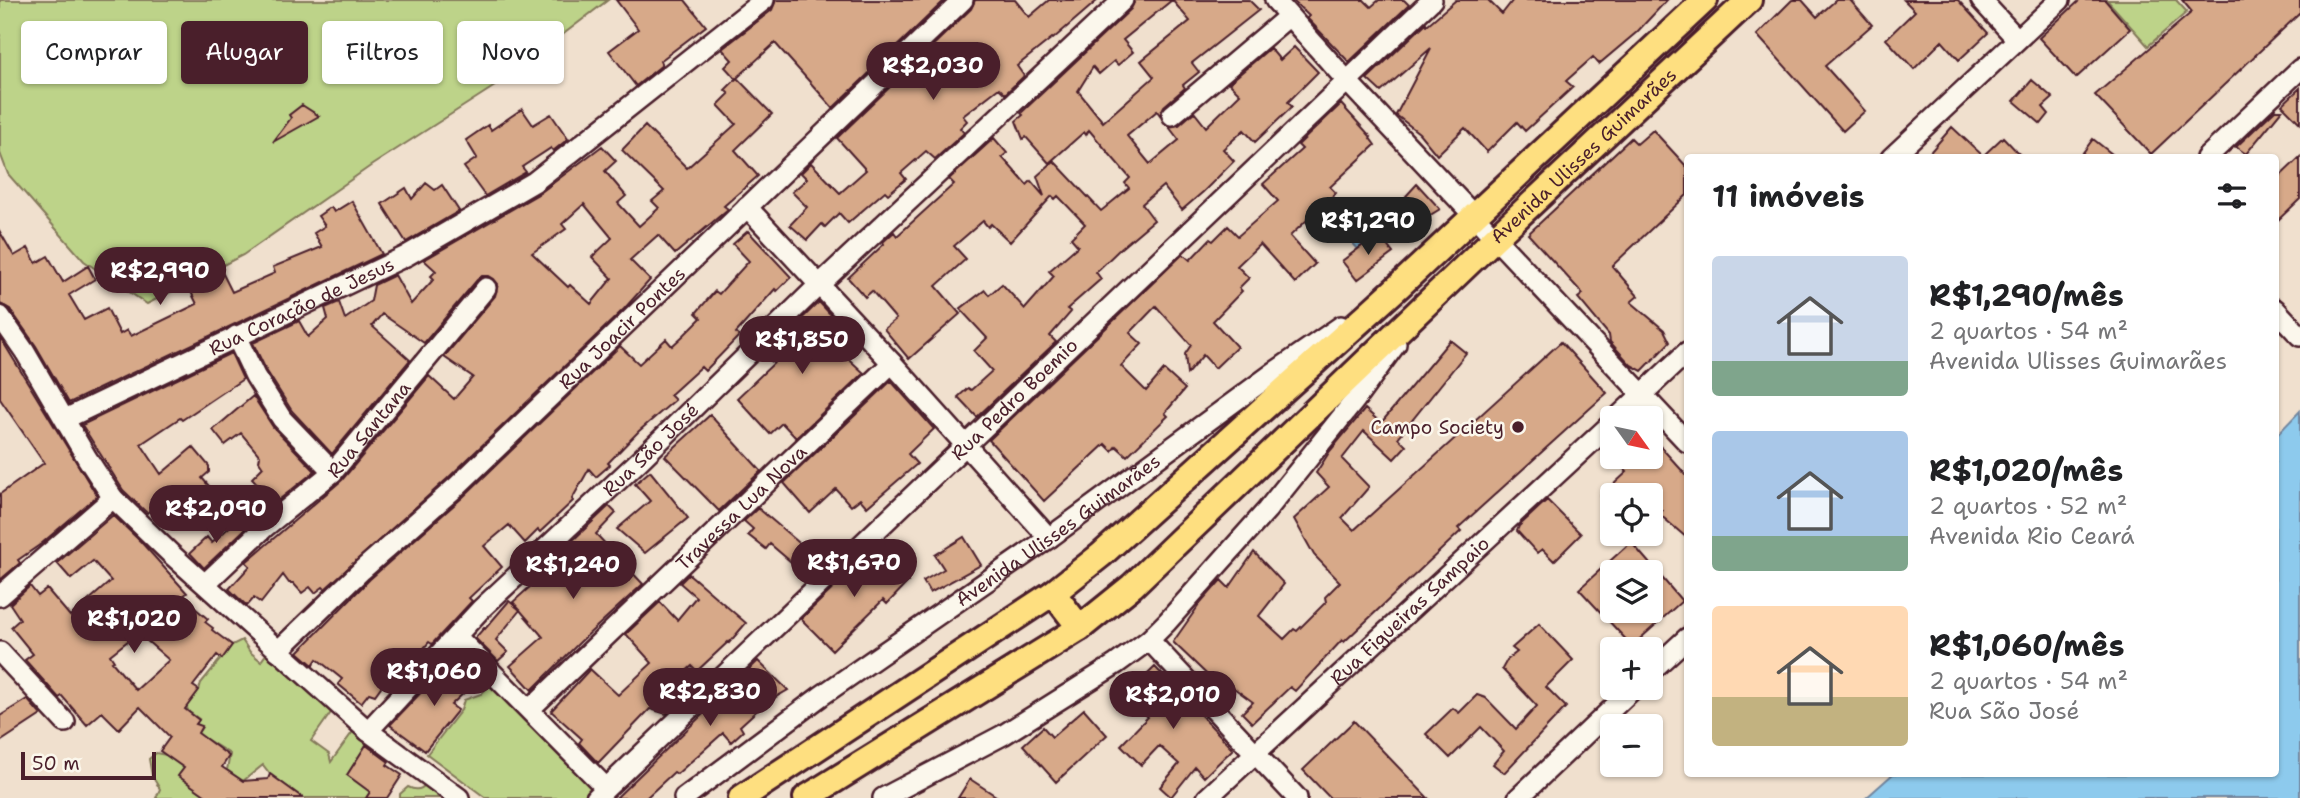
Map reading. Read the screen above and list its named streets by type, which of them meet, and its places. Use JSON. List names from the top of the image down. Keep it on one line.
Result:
{"streets":{"main road":["Avenida Ulisses Guimarães"],"street":["Rua Coração de Jesus","Rua Joacir Pontes","Rua Pedro Boemio","Rua Santana","Rua São José","Travessa Lua Nova","Rua Figueiras Sampaio"]},"places":["Campo Society"],"scale_bar":"50 m","north":"bottom right","page":{"chip":["Comprar","Alugar","Filtros","Novo"],"price":["R$2,030","R$1,290","R$2,990","R$1,850","R$2,090","R$1,670","R$1,240","R$1,020","R$1,060","R$2,830","R$2,010"],"heading":"11 imóveis","list":[{"name":"R$1,290/mês","note":"2 quartos · 54 m² · Avenida Ulisses Guimarães"},{"name":"R$1,020/mês","note":"2 quartos · 52 m² · Avenida Rio Ceará"},{"name":"R$1,060/mês","note":"2 quartos · 54 m² · Rua São José"}],"map_buttons":["+","−"],"scale":"50 m"}}
